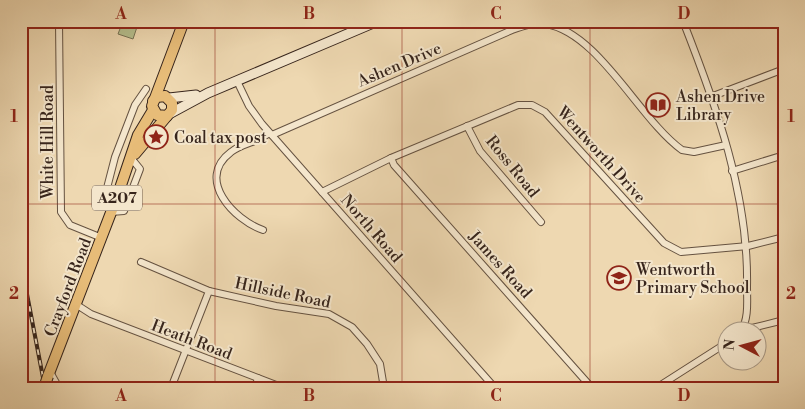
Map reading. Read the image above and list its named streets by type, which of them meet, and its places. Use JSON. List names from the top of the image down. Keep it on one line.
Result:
{"streets":{"main road":["A207","Crayford Road"],"street":["Ashen Drive","White Hill Road","Wentworth Drive","Ross Road","North Road","James Road","Hillside Road","Heath Road"]},"crossings":[["Ashen Drive","North Road"],["White Hill Road","Crayford Road"],["Wentworth Drive","Ross Road"],["Wentworth Drive","North Road"],["Wentworth Drive","James Road"],["Crayford Road","Heath Road"]],"places":{"library":["Ashen Drive Library"],"place":["Coal tax post"],"school or university":["Wentworth Primary School"]},"north":"left","grid":{"columns":["A","B","C","D"],"rows":["1","2"]}}
